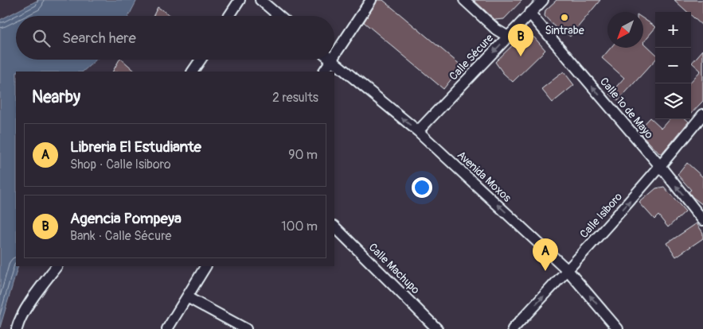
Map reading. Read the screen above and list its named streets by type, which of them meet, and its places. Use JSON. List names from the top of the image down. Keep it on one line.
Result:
{"streets":{"street":["Calle Sécure","Calle 1º de Mayo","Avenida Moxos","Calle Isiboro","Calle Machupo"]},"crossings":[["Calle Sécure","Calle 1º de Mayo"],["Calle Sécure","Avenida Moxos"],["Calle 1º de Mayo","Calle Isiboro"],["Avenida Moxos","Calle Isiboro"]],"one_way":["Calle Sécure","Calle 1º de Mayo","Avenida Moxos","Calle Isiboro"],"places":["Sintrabe"],"north":"bottom left","page":{"map_buttons":["+","−"],"search":"Search here","pins":["B","A"],"heading":["Nearby","2 results"],"list":[{"mark":"A","name":"Libreria El Estudiante","note":"Shop · Calle Isiboro","value":"90 m"},{"mark":"B","name":"Agencia Pompeya","note":"Bank · Calle Sécure","value":"100 m"}]}}
